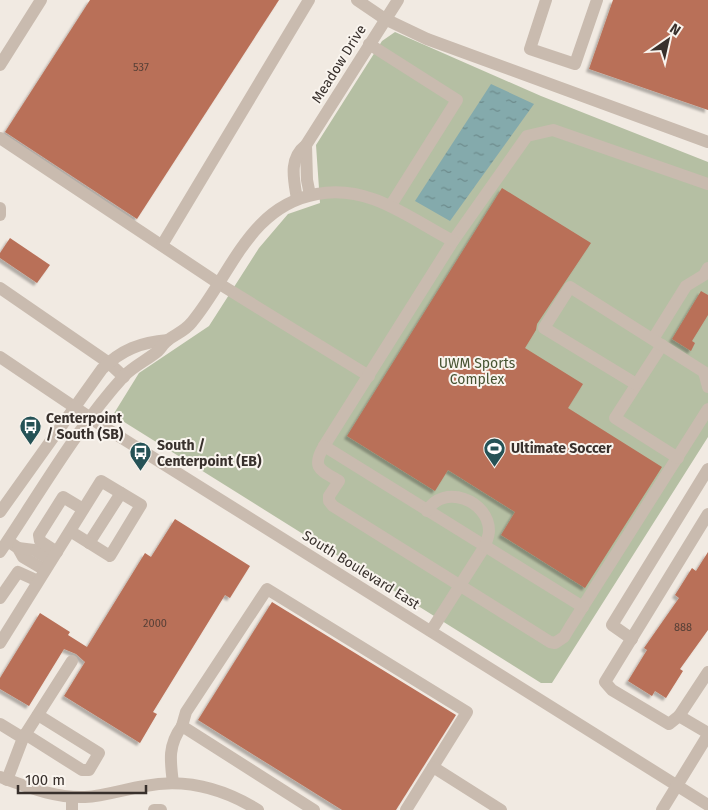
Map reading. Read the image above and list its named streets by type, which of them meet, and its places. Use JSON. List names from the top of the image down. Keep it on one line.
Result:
{"streets":{"street":["Meadow Drive","South Boulevard East"]},"parks":["UWM Sports Complex"],"places":{"bus stop":["Centerpoint / South (SB)","South / Centerpoint (EB)"],"sports":["Ultimate Soccer"]},"house_numbers":["537","2000","888"],"scale_bar":"100 m","north":"top right"}
